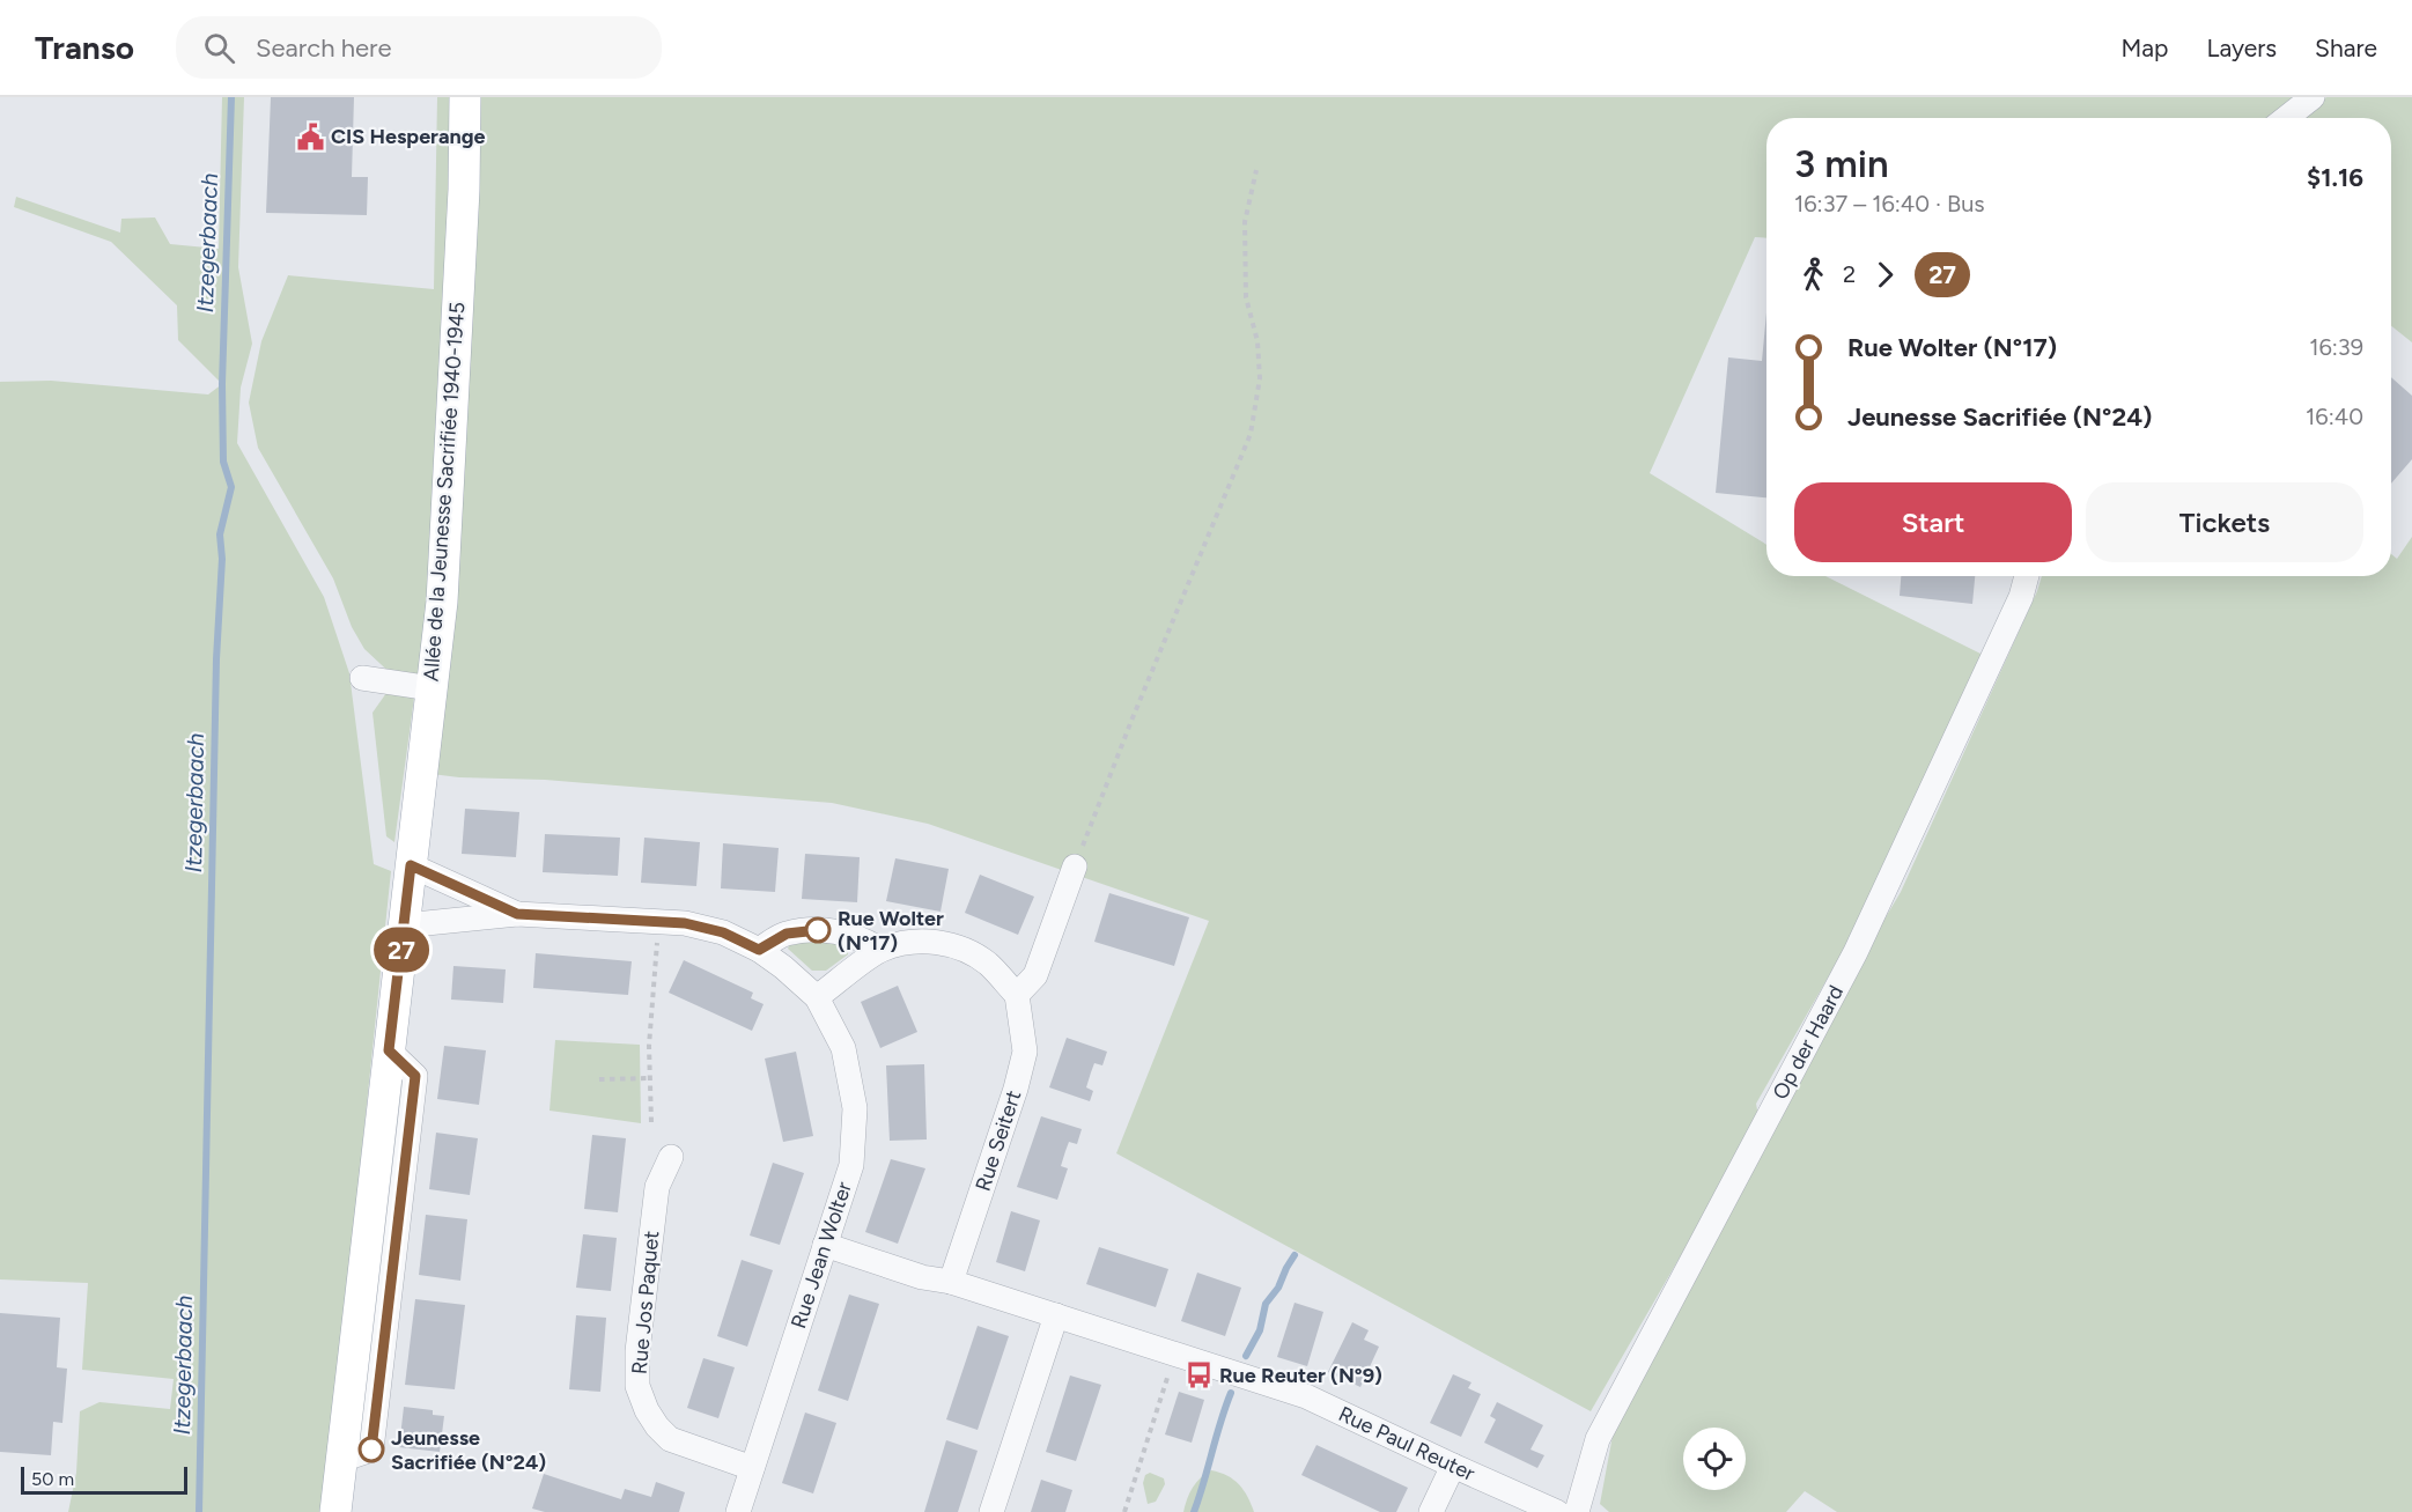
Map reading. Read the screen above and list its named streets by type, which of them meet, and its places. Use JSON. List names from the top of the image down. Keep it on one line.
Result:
{"streets":{"main road":["Allée de la Jeunesse Sacrifiée 1940-1945"],"street":["Op der Haard","Rue Seitert","Rue Jean Wolter","Rue Jos Paquet","Rue Paul Reuter"]},"crossings":[["Allée de la Jeunesse Sacrifiée 1940-1945","Rue Jean Wolter"],["Rue Seitert","Rue Paul Reuter"],["Rue Jean Wolter","Rue Jos Paquet"],["Rue Jean Wolter","Rue Paul Reuter"]],"water":["Itzegerbaach"],"places":{"public building":["CIS Hesperange"],"other":["Rue Wolter (N°17)","Jeunesse Sacrifiée (N°24)"],"bus stop":["Rue Reuter (N°9)"]},"lines":["bus line 27"],"scale_bar":"50 m","page":{"header":"Transo","search":"Search here","nav":["Map","Layers","Share"],"on_map":"27","heading":["3 min","16:37 – 16:40 · Bus","$1.16"],"legs":["2","27"],"list":[{"name":"Rue Wolter (N°17)","value":"16:39"},{"name":"Jeunesse Sacrifiée (N°24)","value":"16:40"}],"buttons":["Start","Tickets"],"scale":"50 m"}}
